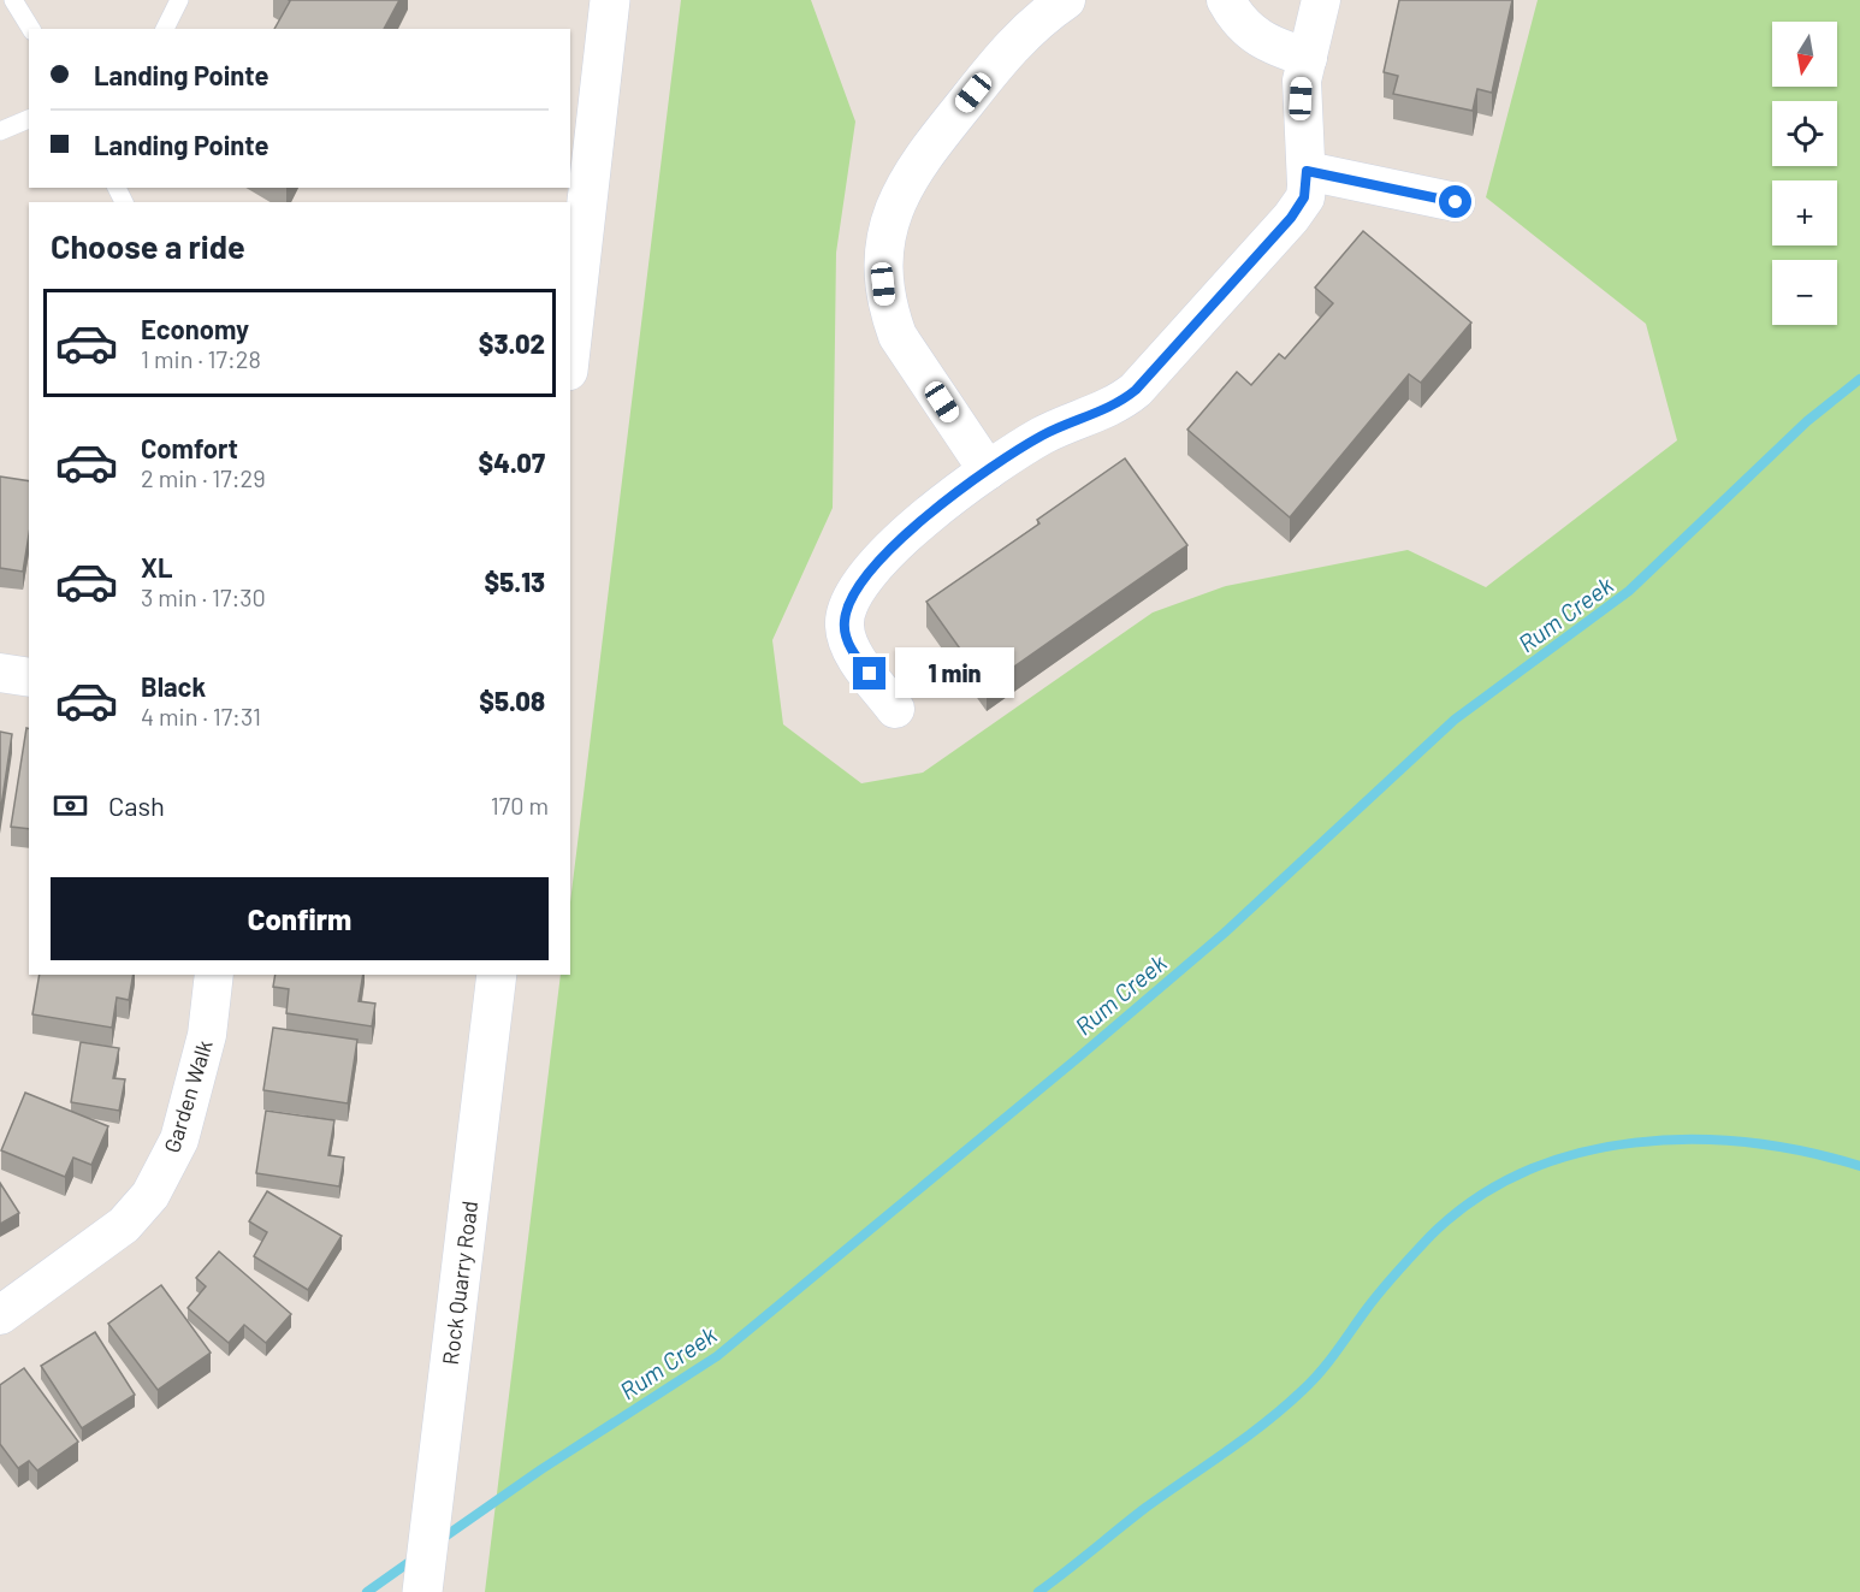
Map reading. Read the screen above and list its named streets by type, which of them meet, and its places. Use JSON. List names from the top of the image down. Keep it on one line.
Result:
{"streets":{"street":["Garden Walk","Rock Quarry Road"]},"water":["Rum Creek"],"north":"bottom","page":{"map_buttons":["+","−"],"banner":["Landing Pointe","Landing Pointe"],"heading":"Choose a ride","list":[{"name":"Economy","note":"1 min · 17:28","value":"$3.02"},{"name":"Comfort","note":"2 min · 17:29","value":"$4.07"},{"name":"XL","note":"3 min · 17:30","value":"$5.13"},{"name":"Black","note":"4 min · 17:31","value":"$5.08"}],"bubble":"1 min","pay":["Cash","170 m"],"buttons":"Confirm"}}
